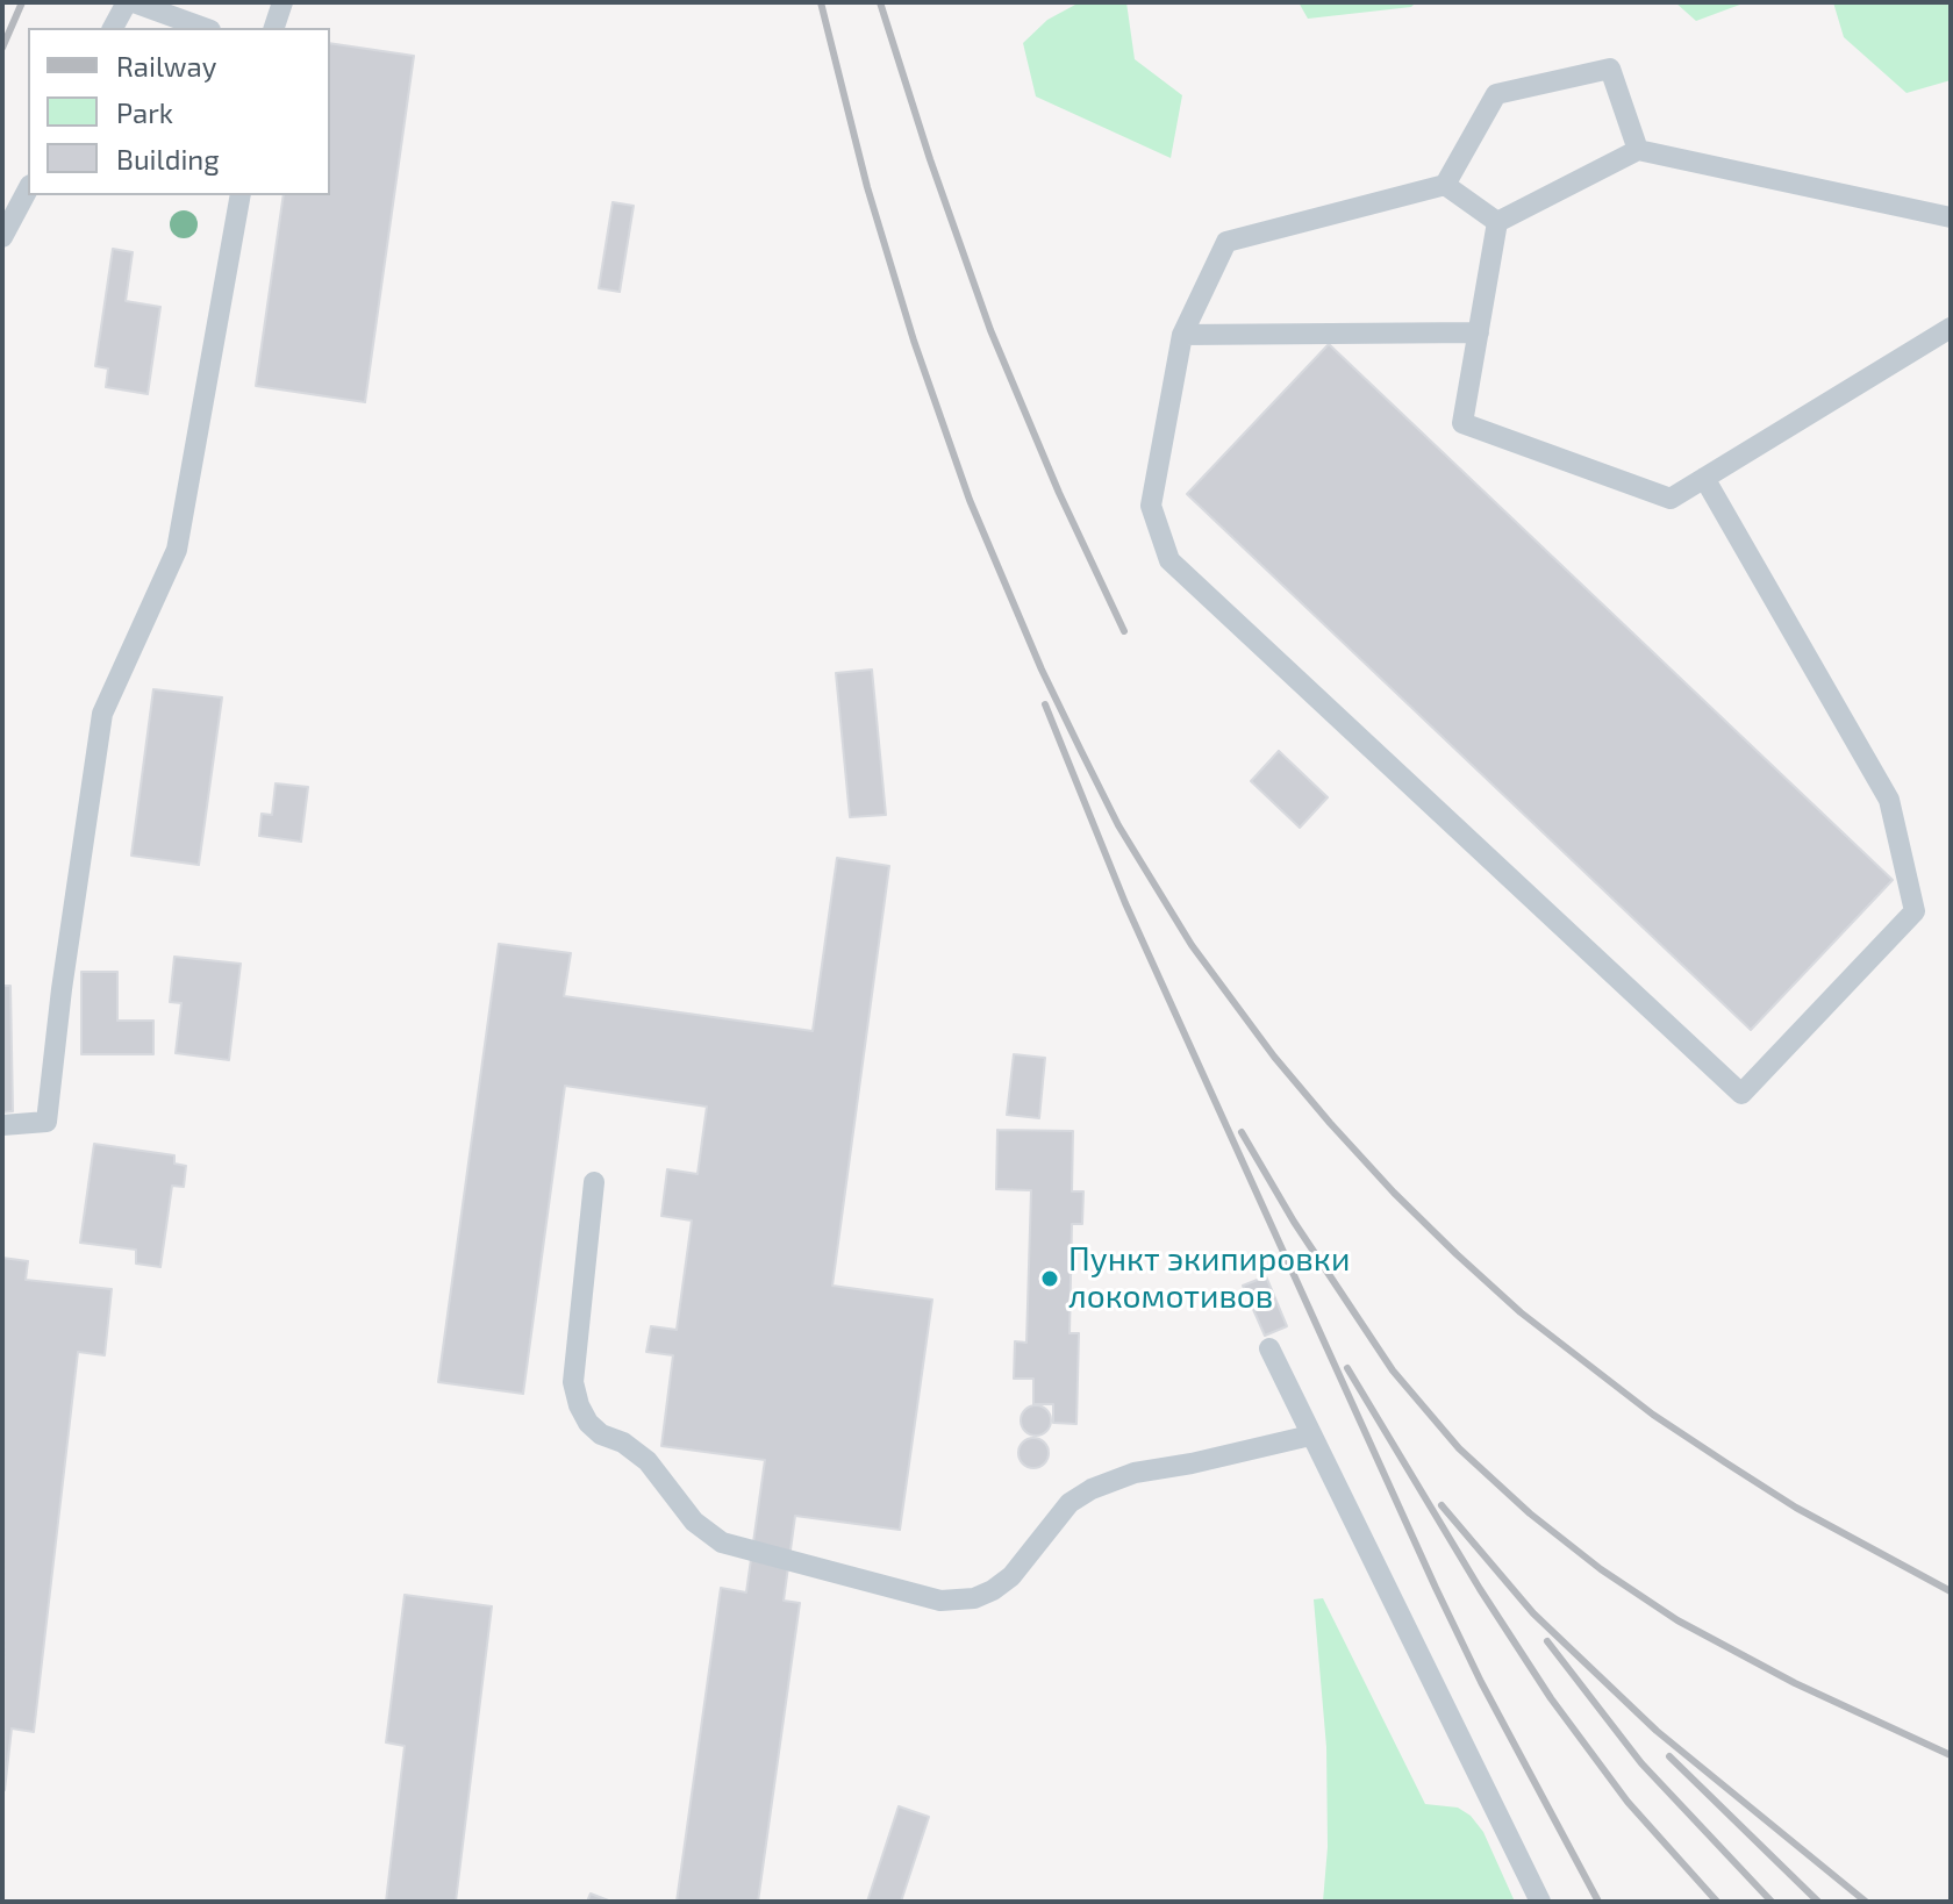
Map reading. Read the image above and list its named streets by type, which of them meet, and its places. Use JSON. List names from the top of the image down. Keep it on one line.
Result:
{"places":["Пункт экипировки локомотивов"],"legend":["Railway","Park","Building"]}
